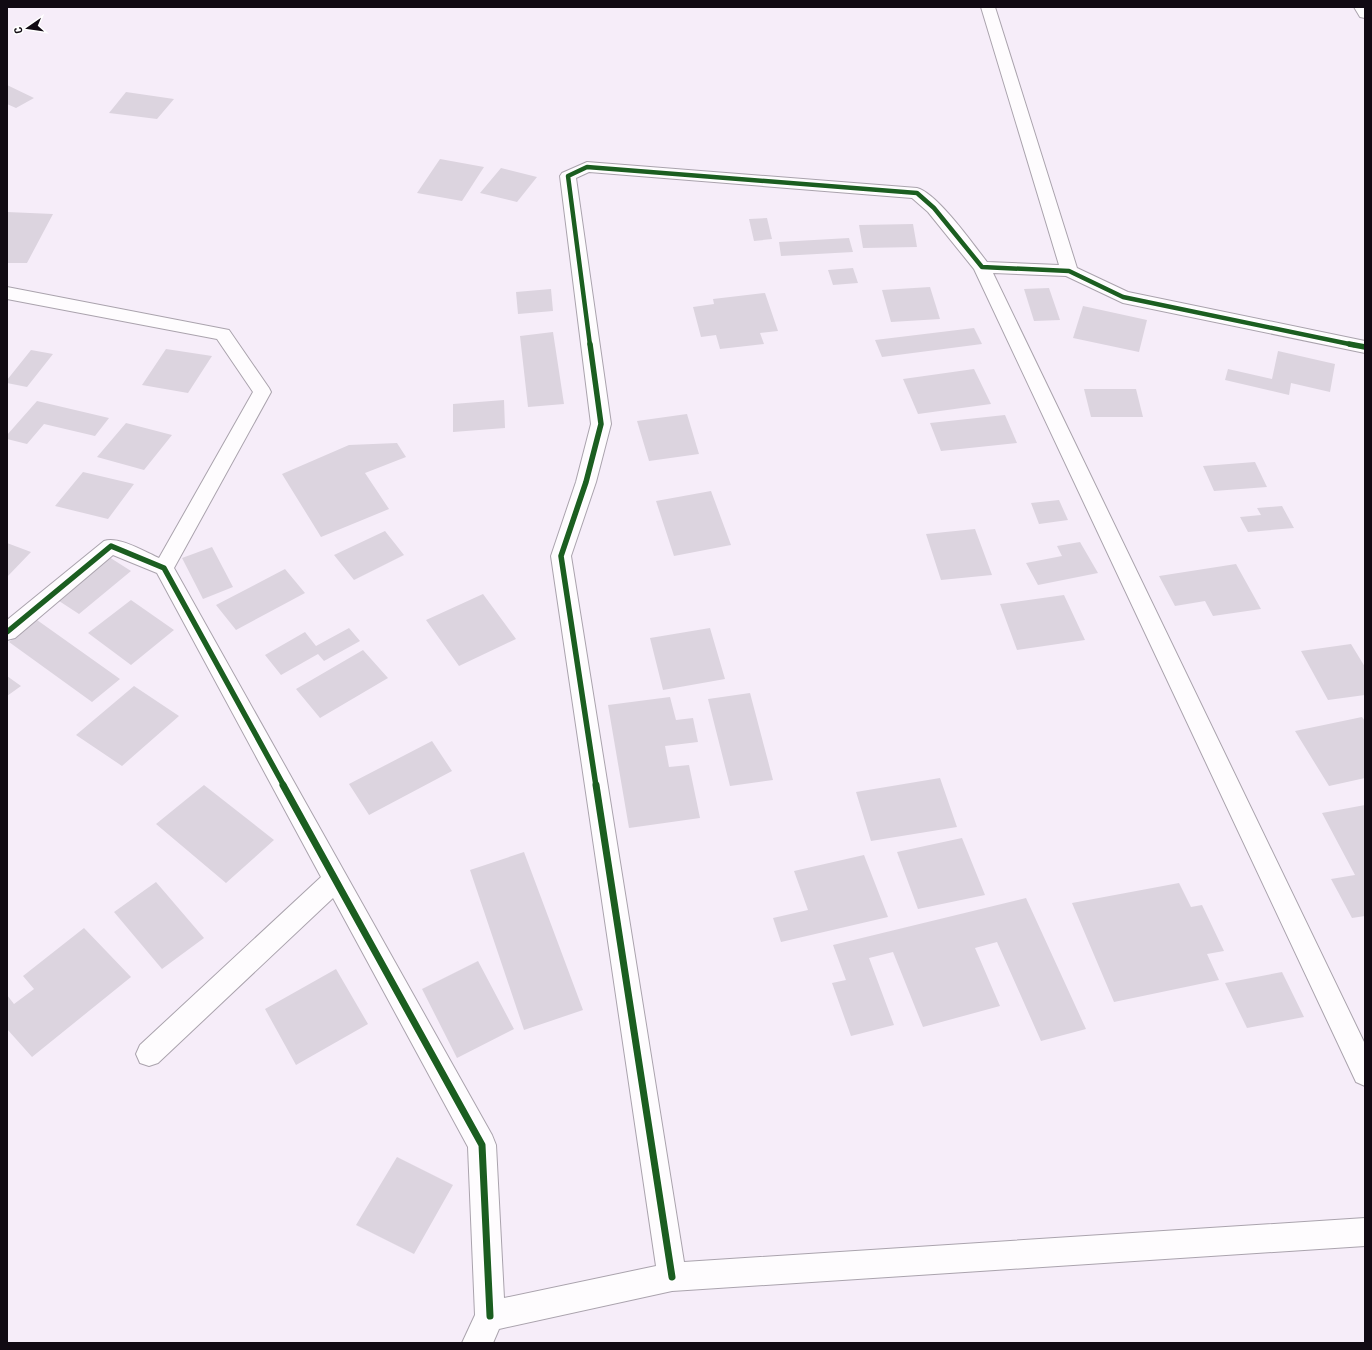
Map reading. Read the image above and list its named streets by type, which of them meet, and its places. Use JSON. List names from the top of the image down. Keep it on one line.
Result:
{"north":"left"}
